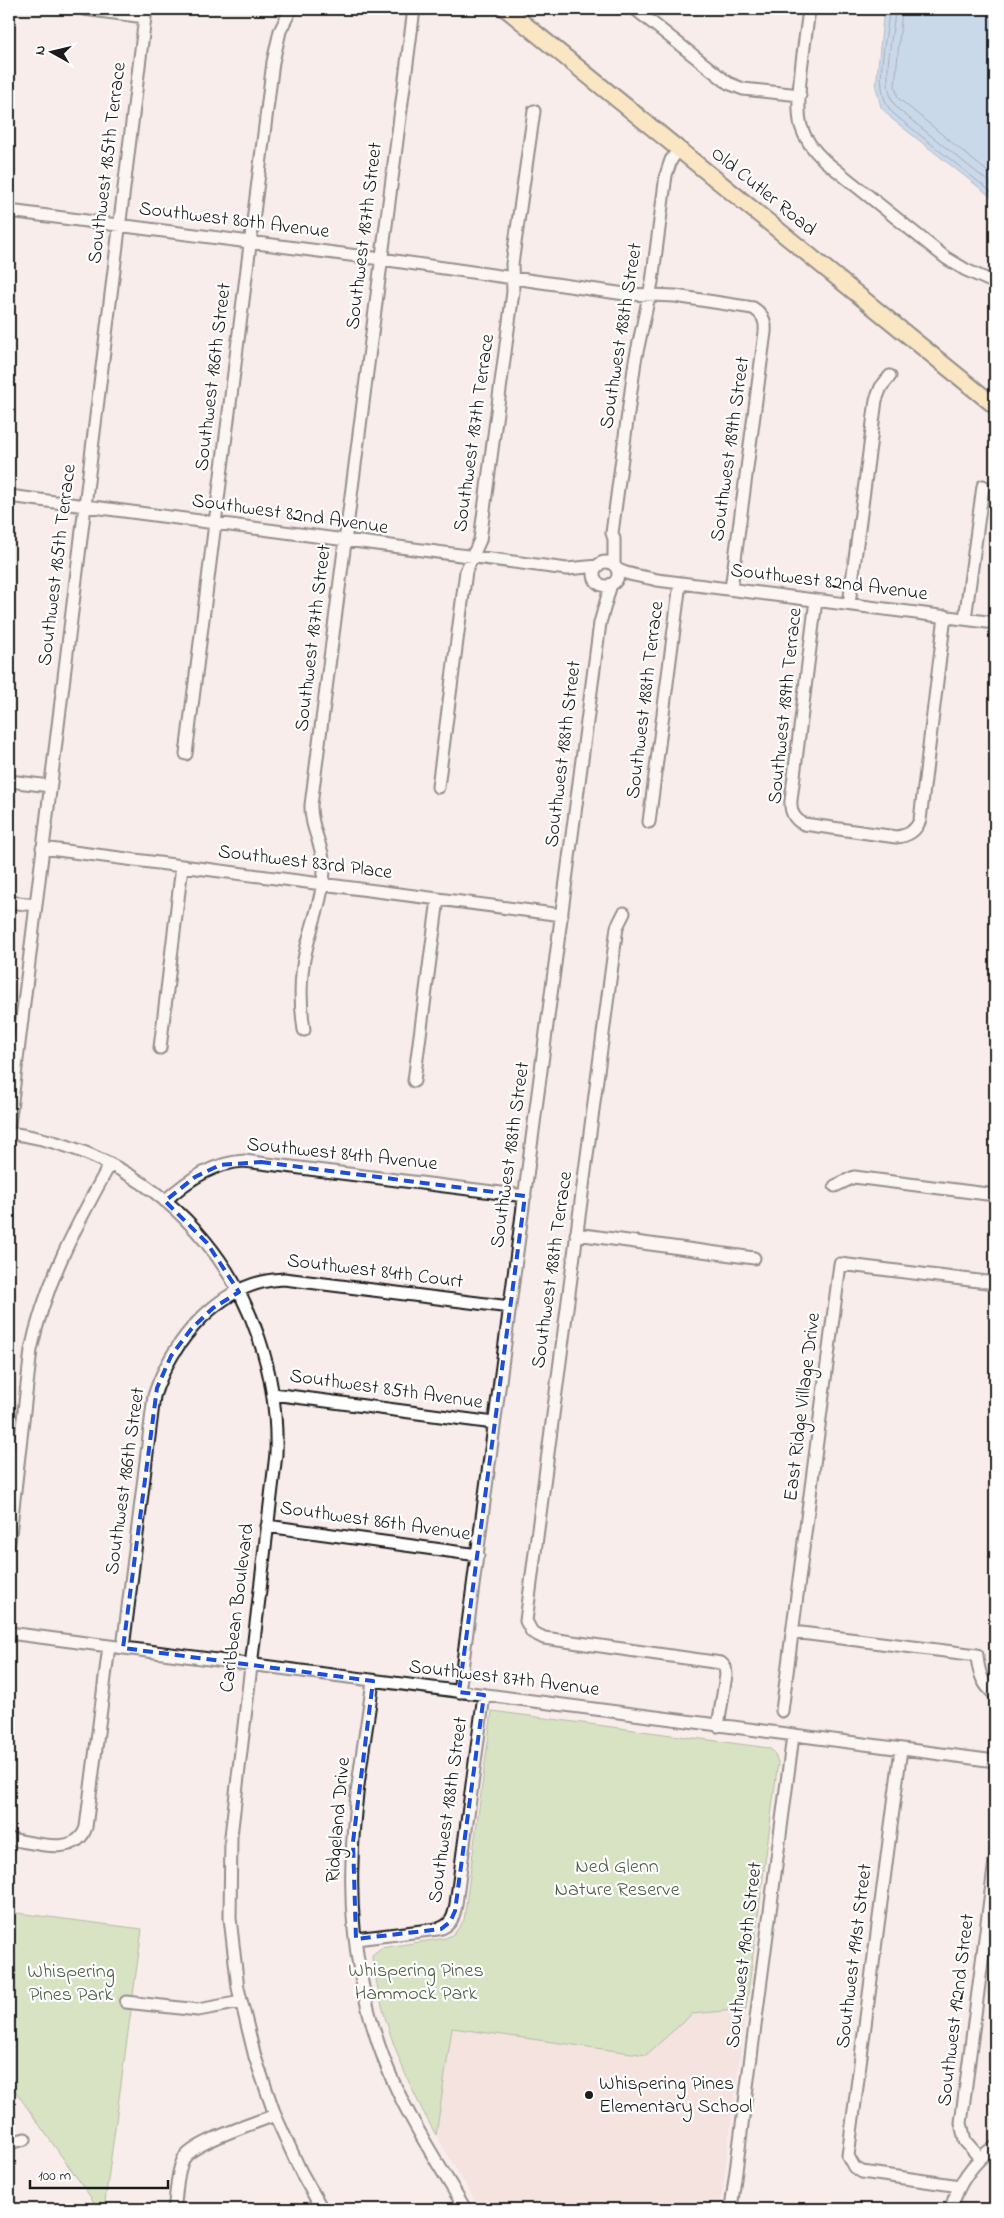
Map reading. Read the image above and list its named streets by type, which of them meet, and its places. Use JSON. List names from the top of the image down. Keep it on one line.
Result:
{"streets":{"main road":["Old Cutler Road"],"street":["Southwest 185th Terrace","Southwest 80th Avenue","Southwest 187th Street","Southwest 188th Street","Southwest 186th Street","Southwest 187th Terrace","Southwest 189th Street","Southwest 82nd Avenue","Southwest 188th Terrace","Southwest 189th Terrace","Southwest 83rd Place","Southwest 84th Avenue","Southwest 84th Court","Southwest 85th Avenue","East Ridge Village Drive","Southwest 86th Avenue","Caribbean Boulevard","Southwest 87th Avenue","Ridgeland Drive","Southwest 190th Street","Southwest 191st Street","Southwest 192nd Street"]},"crossings":[["Southwest 185th Terrace","Southwest 80th Avenue"],["Southwest 185th Terrace","Southwest 82nd Avenue"],["Southwest 185th Terrace","Southwest 83rd Place"],["Old Cutler Road","Southwest 188th Street"],["Southwest 80th Avenue","Southwest 187th Street"],["Southwest 80th Avenue","Southwest 188th Street"],["Southwest 80th Avenue","Southwest 186th Street"],["Southwest 80th Avenue","Southwest 187th Terrace"],["Southwest 80th Avenue","Southwest 189th Street"],["Southwest 187th Street","Southwest 82nd Avenue"],["Southwest 187th Street","Southwest 83rd Place"],["Southwest 188th Street","Southwest 189th Street"],["Southwest 188th Street","Southwest 82nd Avenue"],["Southwest 188th Street","Southwest 83rd Place"],["Southwest 188th Street","Southwest 84th Avenue"],["Southwest 188th Street","Southwest 84th Court"],["Southwest 188th Street","Southwest 85th Avenue"],["Southwest 188th Street","Southwest 86th Avenue"],["Southwest 188th Street","Southwest 87th Avenue"],["Southwest 188th Street","Ridgeland Drive"],["Southwest 186th Street","Southwest 82nd Avenue"],["Southwest 186th Street","Southwest 84th Court"],["Southwest 186th Street","Caribbean Boulevard"],["Southwest 186th Street","Southwest 87th Avenue"],["Southwest 187th Terrace","Southwest 82nd Avenue"],["Southwest 189th Street","Southwest 82nd Avenue"],["Southwest 82nd Avenue","Southwest 188th Terrace"],["Southwest 82nd Avenue","Southwest 189th Terrace"],["Southwest 188th Terrace","Southwest 87th Avenue"],["Southwest 84th Avenue","Caribbean Boulevard"],["Southwest 84th Court","Caribbean Boulevard"],["Southwest 85th Avenue","Caribbean Boulevard"],["Southwest 86th Avenue","Caribbean Boulevard"],["Caribbean Boulevard","Southwest 87th Avenue"],["Southwest 87th Avenue","Ridgeland Drive"],["Southwest 87th Avenue","Southwest 190th Street"],["Southwest 87th Avenue","Southwest 191st Street"]],"parks":["Ned Glenn Nature Reserve","Whispering Pines Hammock Park","Whispering Pines Park"],"places":["Whispering Pines Elementary School"],"scale_bar":"100 m","north":"left"}
